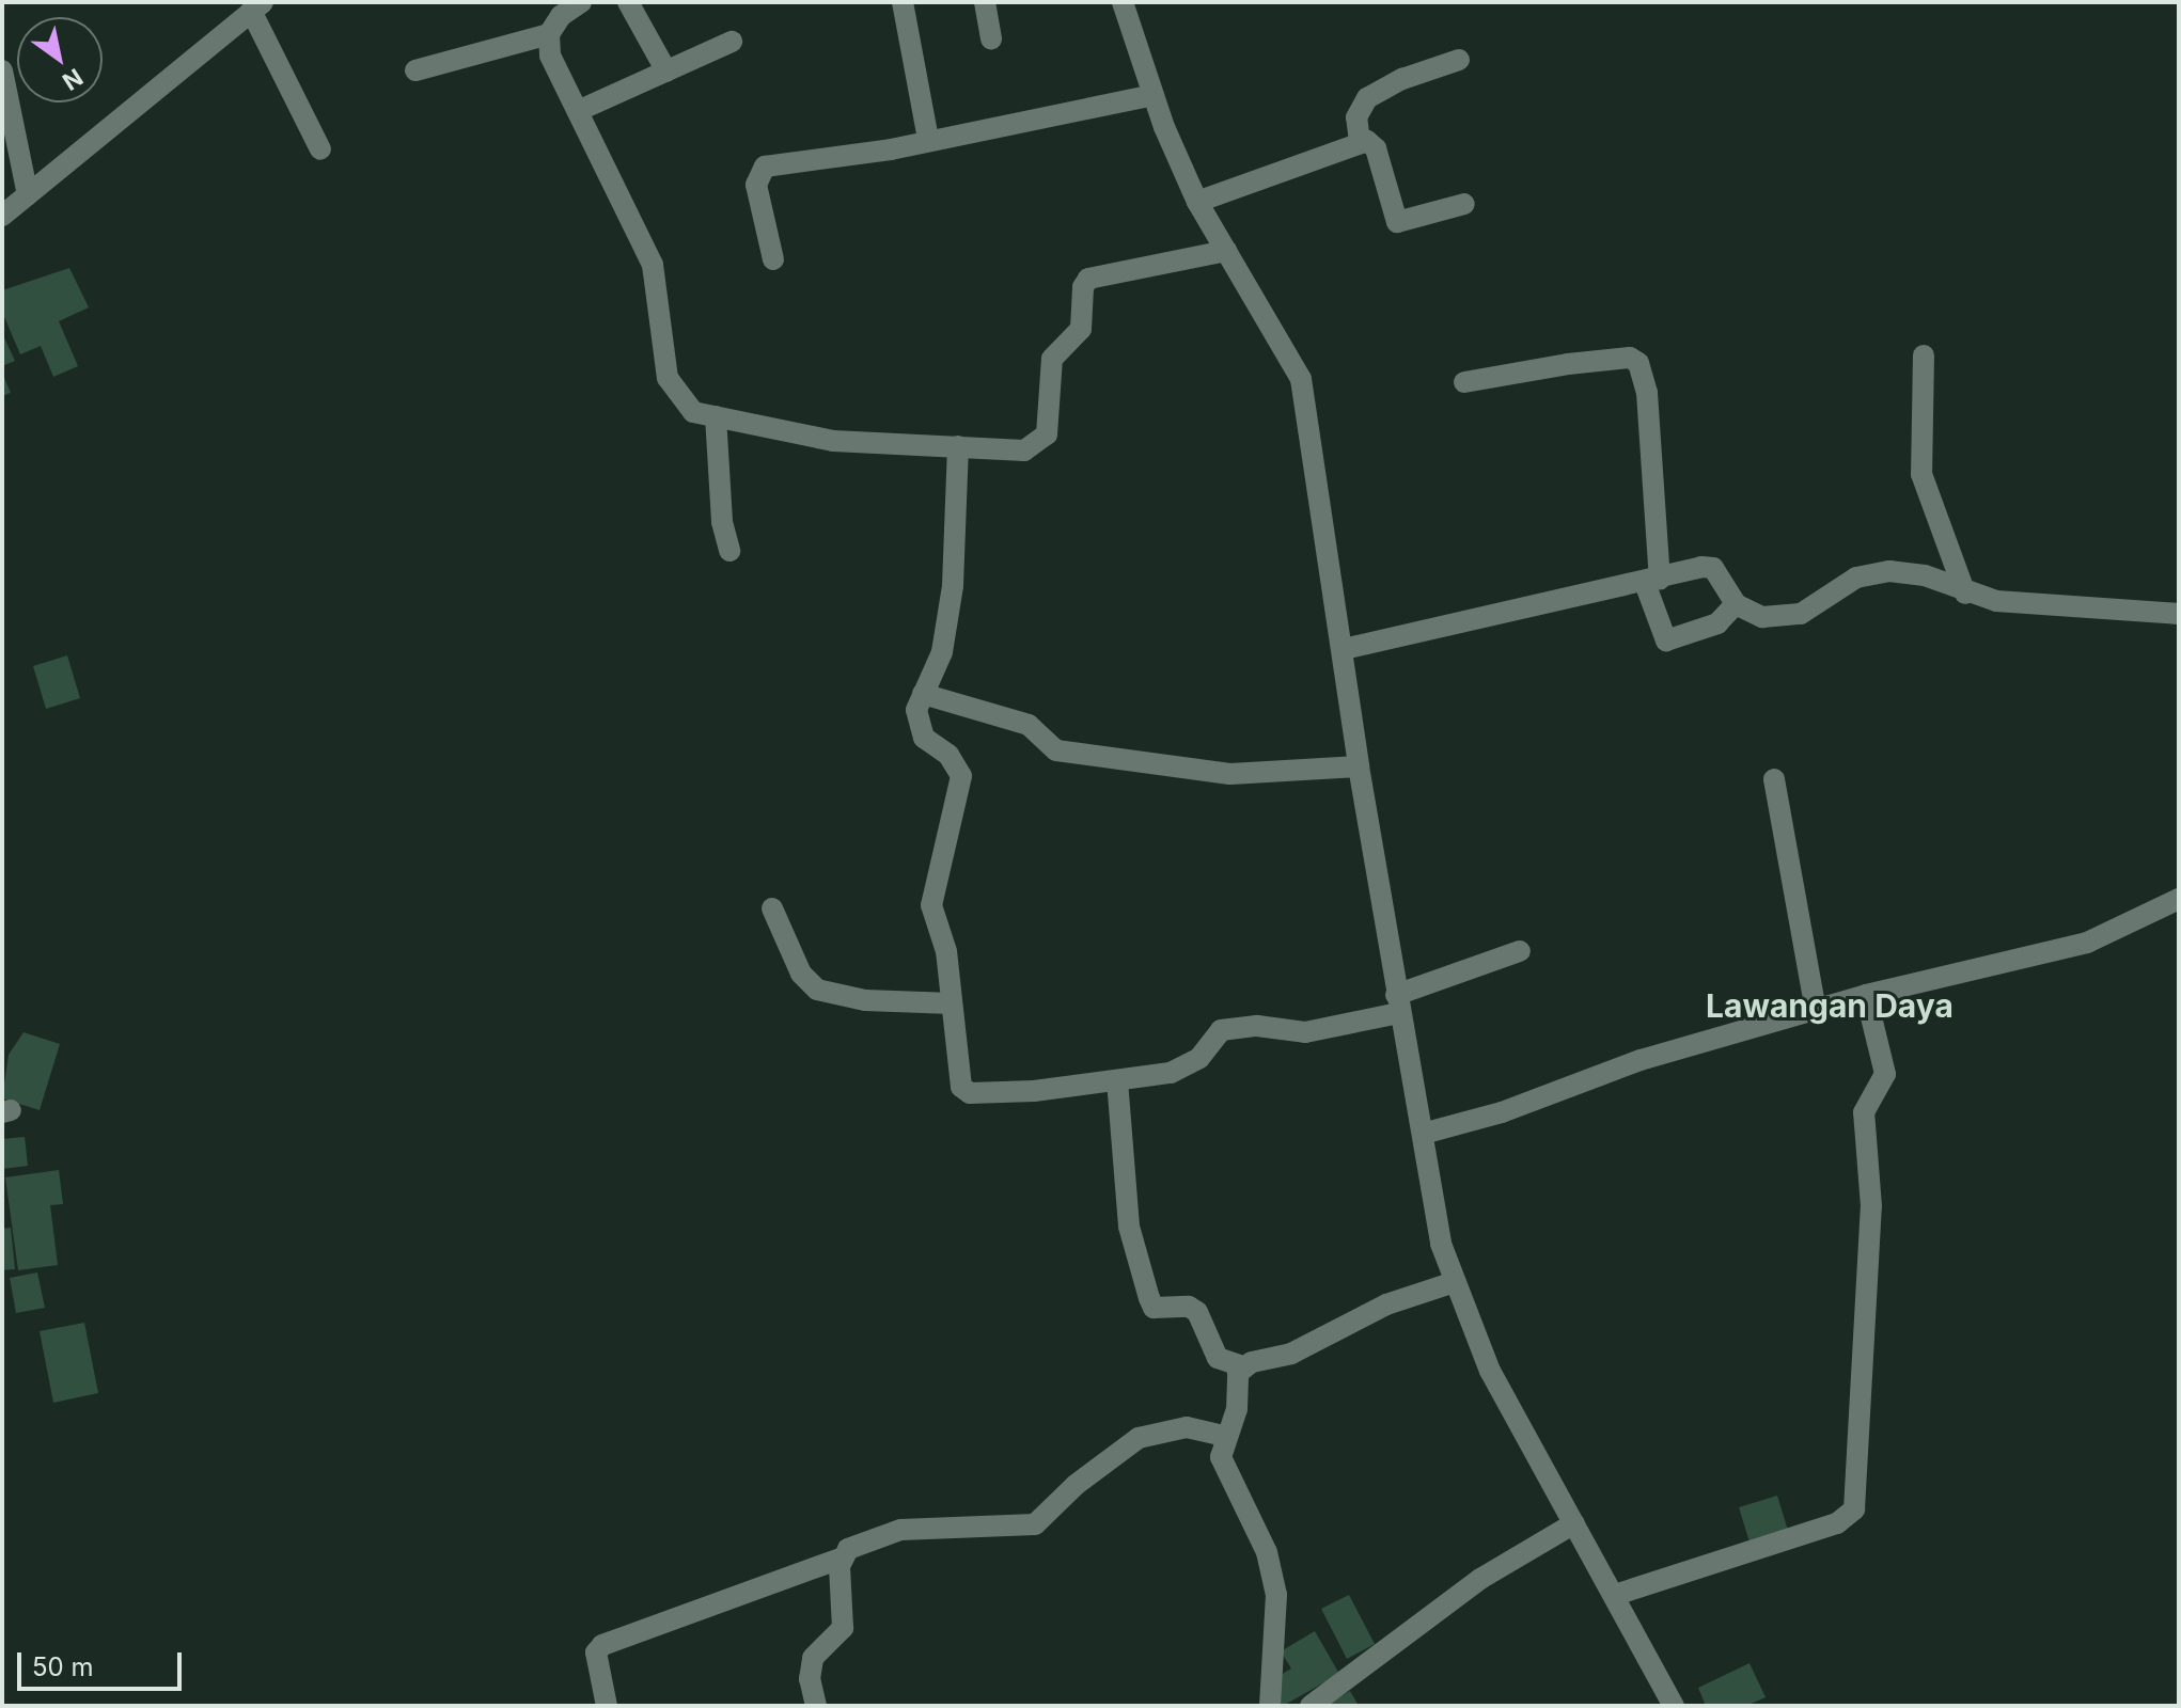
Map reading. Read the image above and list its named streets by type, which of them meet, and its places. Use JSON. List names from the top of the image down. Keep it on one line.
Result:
{"districts":["Lawangan Daya"],"scale_bar":"50 m","north":"bottom right"}
